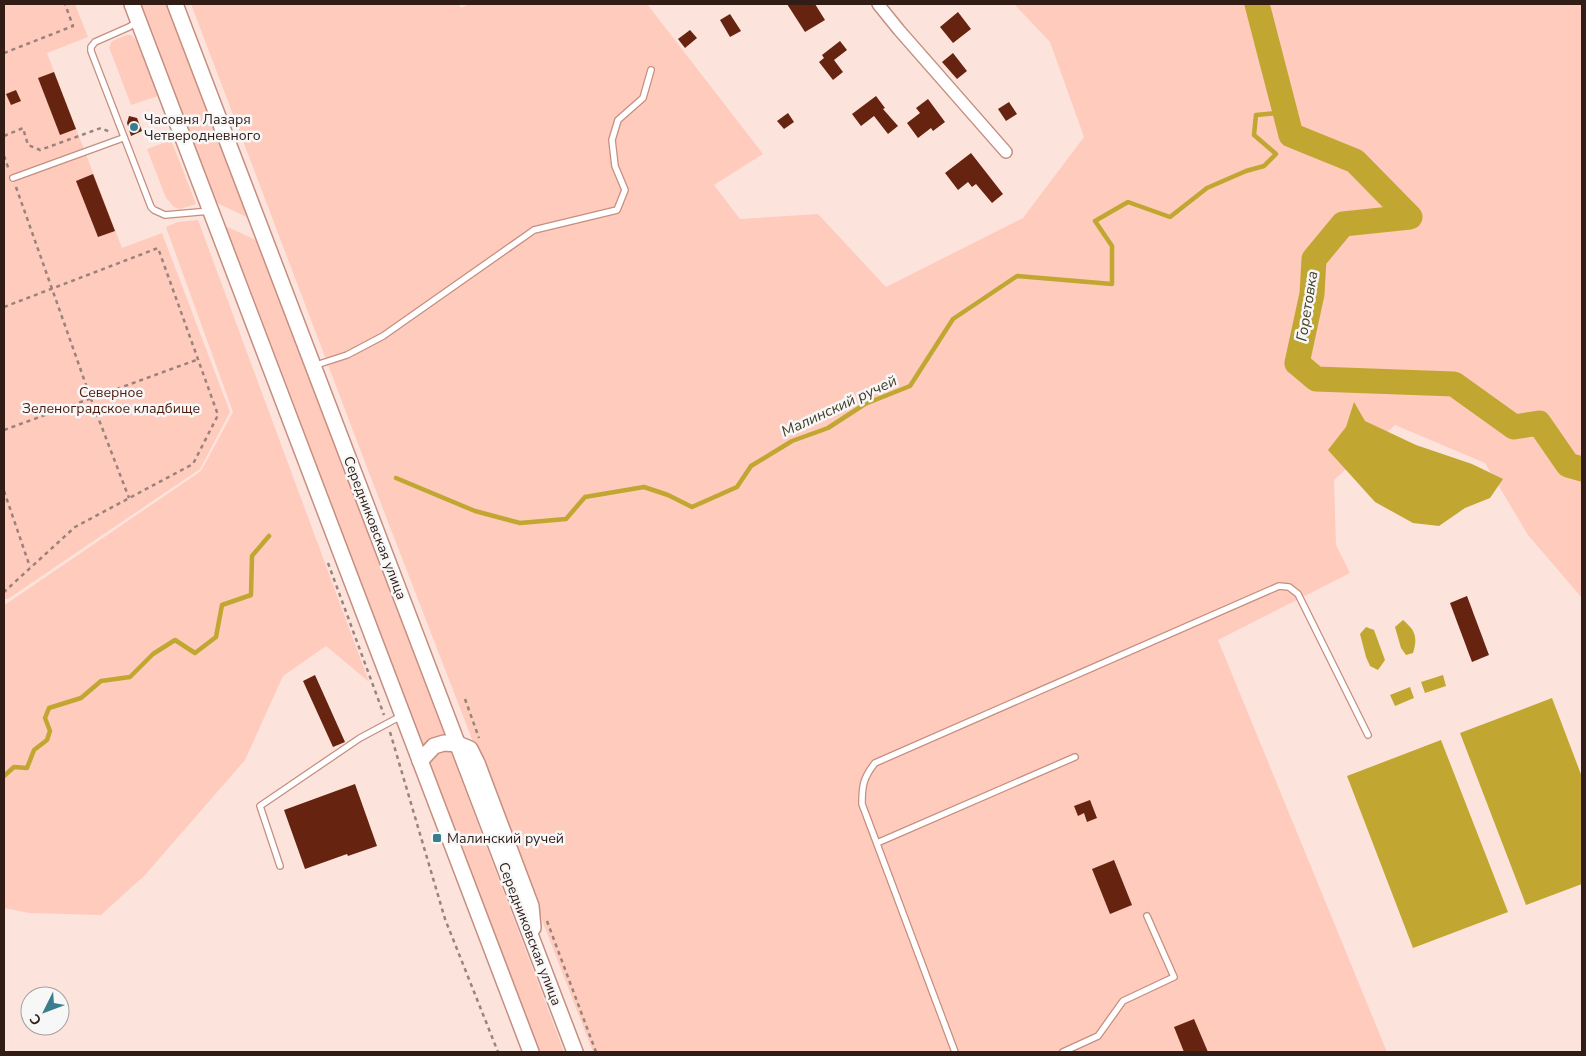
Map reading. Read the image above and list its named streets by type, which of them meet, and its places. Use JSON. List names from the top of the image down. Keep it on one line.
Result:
{"streets":{"street":["Середниковская улица"]},"water":["Горетовка","Малинский ручей"],"parks":["Северное Зеленоградское кладбище"],"places":{"other":["Часовня Лазаря Четверодневного"],"transit":["Малинский ручей"]},"north":"bottom left"}
